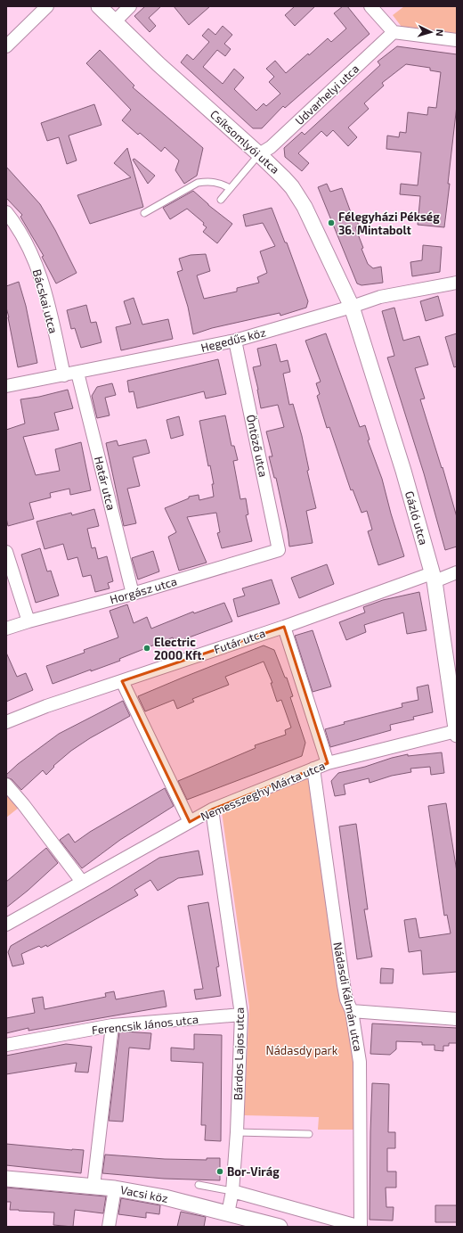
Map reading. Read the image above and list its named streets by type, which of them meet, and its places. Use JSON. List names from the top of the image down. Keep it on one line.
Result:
{"streets":{"street":["Udvarhelyi utca","Csíksomlyói utca","Bácskai utca","Hegedűs köz","Öntöző utca","Határ utca","Gázló utca","Horgász utca","Futár utca","Nemesszeghy Márta utca","Nádasdi Kálmán utca","Ferencsik János utca","Bárdos Lajos utca","Vacsi köz"]},"crossings":[["Udvarhelyi utca","Csíksomlyói utca"],["Csíksomlyói utca","Hegedűs köz"],["Csíksomlyói utca","Gázló utca"],["Bácskai utca","Hegedűs köz"],["Hegedűs köz","Öntöző utca"],["Hegedűs köz","Határ utca"],["Hegedűs köz","Gázló utca"],["Öntöző utca","Horgász utca"],["Határ utca","Horgász utca"],["Gázló utca","Futár utca"],["Gázló utca","Nemesszeghy Márta utca"],["Nemesszeghy Márta utca","Nádasdi Kálmán utca"],["Nemesszeghy Márta utca","Bárdos Lajos utca"],["Ferencsik János utca","Bárdos Lajos utca"],["Bárdos Lajos utca","Vacsi köz"]],"parks":["Nádasdy park"],"places":["Félegyházi Pékség 36. Mintabolt","Electric 2000 Kft.","Bor-Virág"],"north":"right"}
